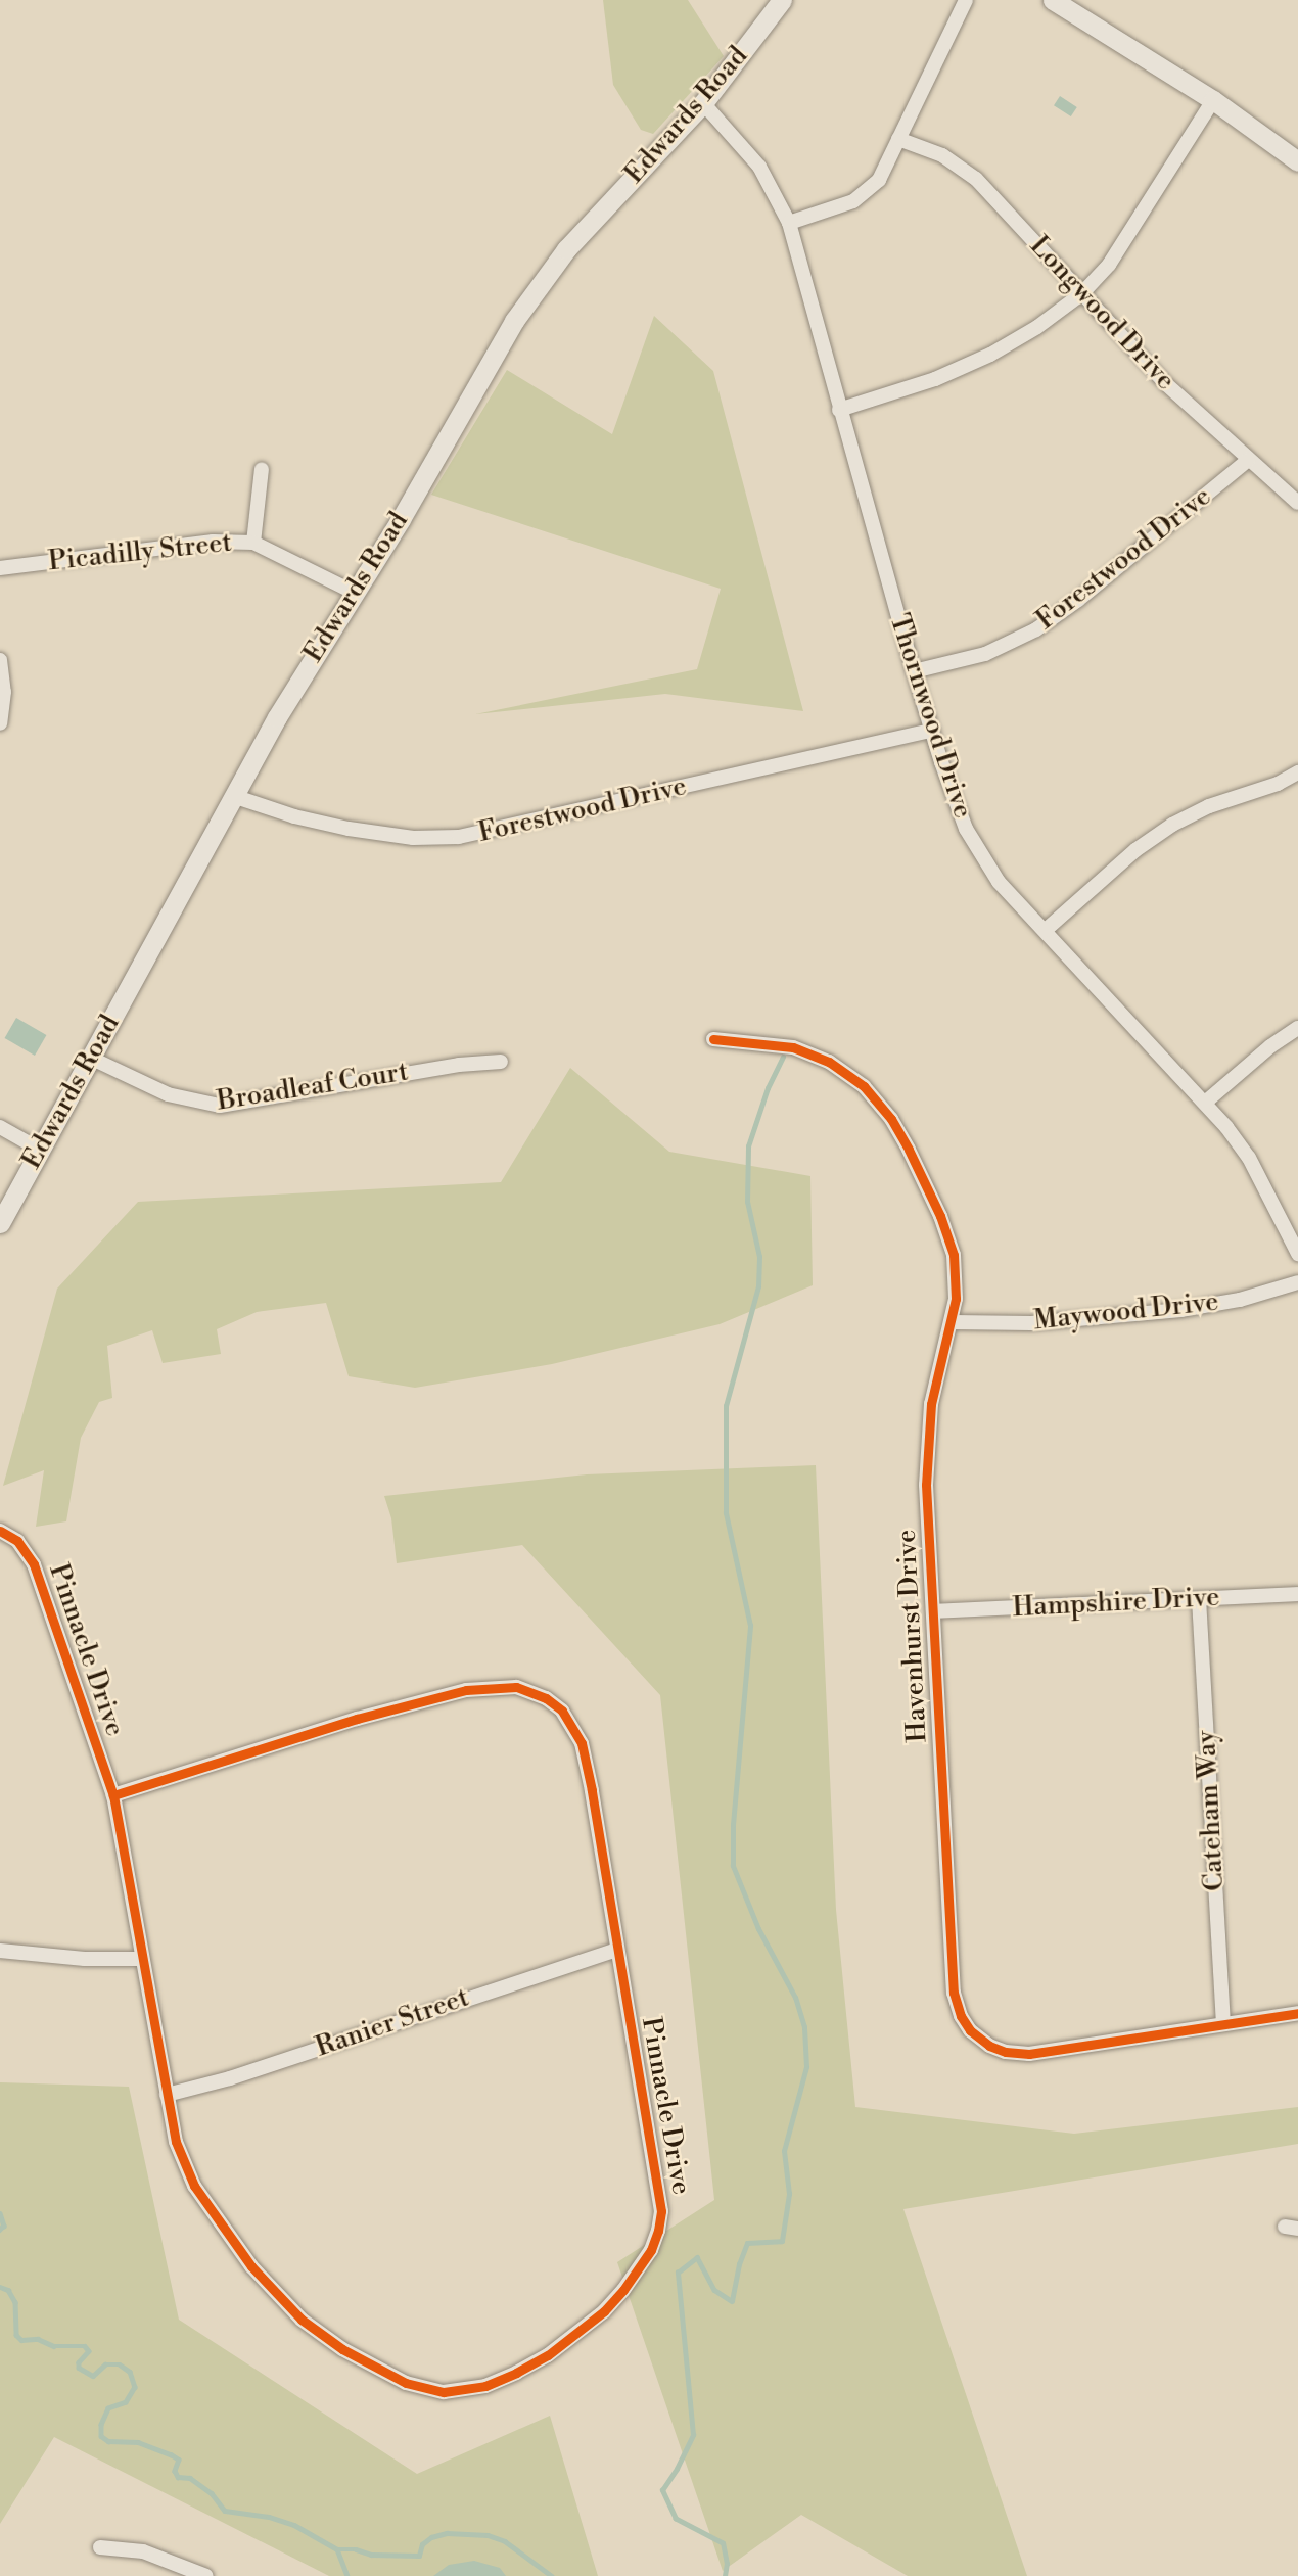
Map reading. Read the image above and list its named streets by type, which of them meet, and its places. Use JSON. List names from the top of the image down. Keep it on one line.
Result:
{"streets":{"main road":["Edwards Road"],"street":["Longwood Drive","Picadilly Street","Forestwood Drive","Thornwood Drive","Broadleaf Court","Maywood Drive","Hampshire Drive","Havenhurst Drive","Pinnacle Drive","Cateham Way","Ranier Street"]},"crossings":[["Edwards Road","Picadilly Street"],["Edwards Road","Forestwood Drive"],["Edwards Road","Thornwood Drive"],["Edwards Road","Broadleaf Court"],["Longwood Drive","Forestwood Drive"],["Forestwood Drive","Thornwood Drive"],["Maywood Drive","Havenhurst Drive"],["Hampshire Drive","Havenhurst Drive"],["Hampshire Drive","Cateham Way"],["Havenhurst Drive","Cateham Way"],["Pinnacle Drive","Ranier Street"]]}
